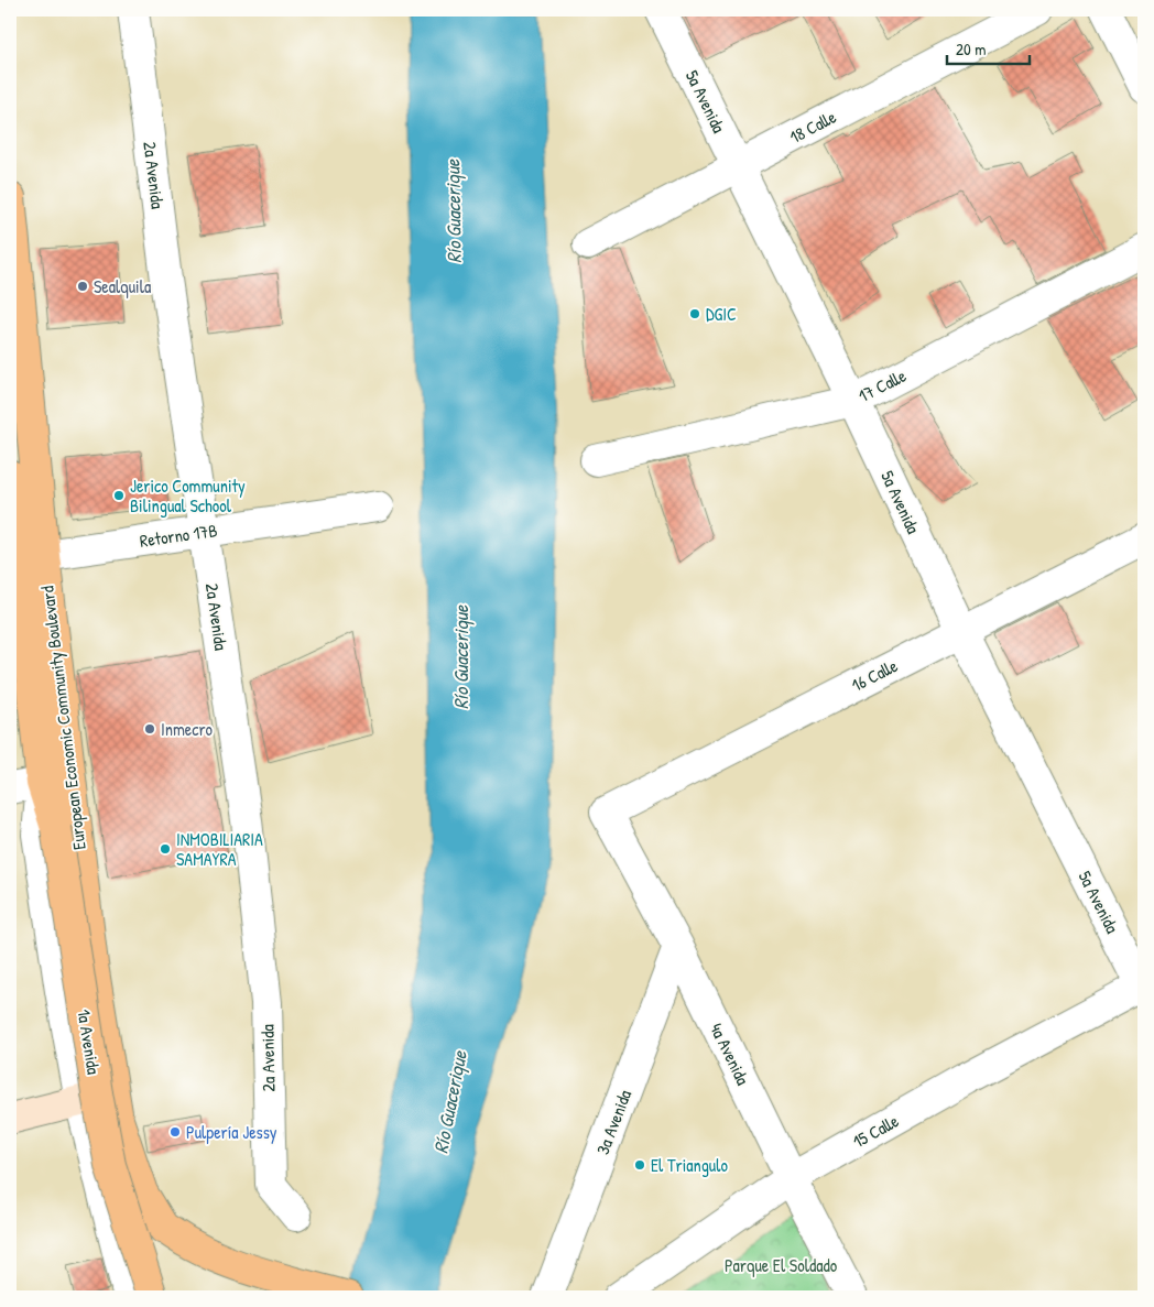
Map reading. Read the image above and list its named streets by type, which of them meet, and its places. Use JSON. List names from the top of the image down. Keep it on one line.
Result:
{"streets":{"main road":["European Economic Community Boulevard","1a Avenida"],"street":["5a Avenida","18 Calle","2a Avenida","17 Calle","Retorno 17B","16 Calle","4a Avenida","3a Avenida","15 Calle"]},"crossings":[["5a Avenida","18 Calle"],["5a Avenida","17 Calle"],["5a Avenida","16 Calle"],["5a Avenida","15 Calle"],["2a Avenida","Retorno 17B"],["Retorno 17B","European Economic Community Boulevard"],["16 Calle","4a Avenida"],["European Economic Community Boulevard","1a Avenida"],["4a Avenida","3a Avenida"],["4a Avenida","15 Calle"]],"water":["Río Guacerique"],"parks":["Parque El Soldado"],"places":["Sealquila","DGIC","Jerico Community Bilingual School","Inmecro","INMOBILIARIA SAMAYRA","Pulpería Jessy","El Triangulo"],"scale_bar":"20 m"}
